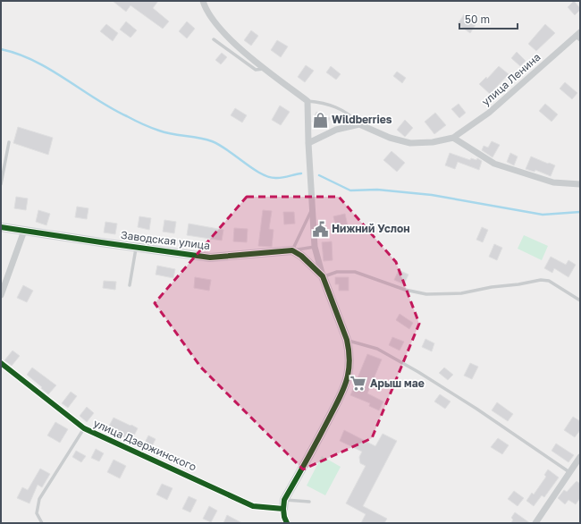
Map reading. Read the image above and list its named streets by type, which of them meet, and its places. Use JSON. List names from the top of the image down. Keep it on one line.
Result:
{"streets":{"street":["улица Ленина","Заводская улица","улица Дзержинского"]},"places":{"shop":["Wildberries"],"public building":["Нижний Услон"],"supermarket":["Арыш мае"]},"scale_bar":"50 m"}
